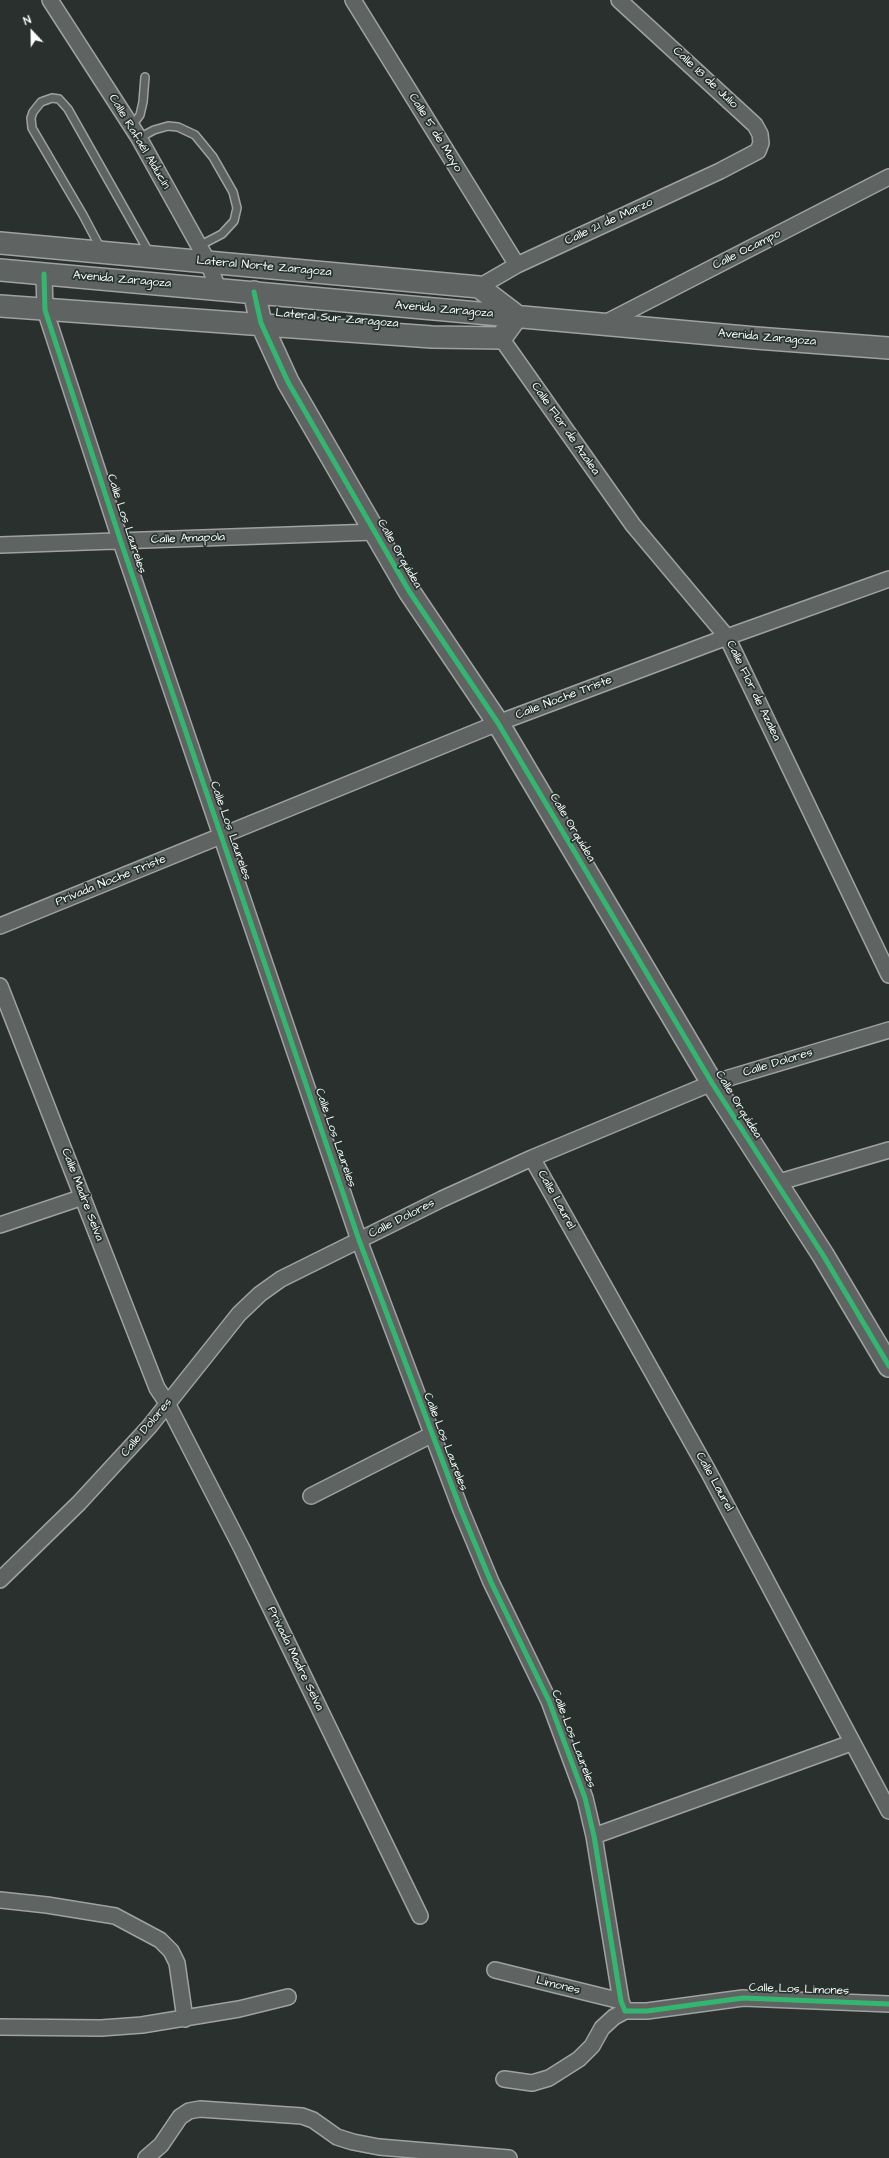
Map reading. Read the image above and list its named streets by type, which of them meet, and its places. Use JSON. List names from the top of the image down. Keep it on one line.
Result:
{"streets":{"street":["Calle 18 de Julio","Calle 5 de Mayo","Calle Rafaél Alducín","Calle 21 de Marzo","Calle Ocampo","Lateral Norte Zaragoza","Avenida Zaragoza","Lateral Sur Zaragoza","Calle Flor de Azalea","Calle Los Laureles","Calle Amapola","Calle Orquídea","Calle Noche Triste","Privada Noche Triste","Calle Dolores","Calle Madre Selva","Calle Laurel","Privada Madre Selva","Limones","Calle Los Limones"]},"crossings":[["Calle 18 de Julio","Calle 21 de Marzo"],["Calle 5 de Mayo","Calle 21 de Marzo"],["Calle Rafaél Alducín","Lateral Norte Zaragoza"],["Calle Rafaél Alducín","Avenida Zaragoza"],["Calle 21 de Marzo","Lateral Norte Zaragoza"],["Calle Ocampo","Avenida Zaragoza"],["Avenida Zaragoza","Calle Los Laureles"],["Avenida Zaragoza","Calle Orquídea"],["Lateral Sur Zaragoza","Calle Flor de Azalea"],["Lateral Sur Zaragoza","Calle Los Laureles"],["Lateral Sur Zaragoza","Calle Orquídea"],["Calle Flor de Azalea","Calle Noche Triste"],["Calle Los Laureles","Calle Amapola"],["Calle Los Laureles","Calle Noche Triste"],["Calle Los Laureles","Privada Noche Triste"],["Calle Los Laureles","Calle Dolores"],["Calle Los Laureles","Limones"],["Calle Los Laureles","Calle Los Limones"],["Calle Amapola","Calle Orquídea"],["Calle Orquídea","Calle Noche Triste"],["Calle Orquídea","Calle Dolores"],["Calle Noche Triste","Privada Noche Triste"],["Calle Dolores","Calle Madre Selva"],["Calle Dolores","Calle Laurel"],["Calle Dolores","Privada Madre Selva"],["Calle Madre Selva","Privada Madre Selva"],["Limones","Calle Los Limones"]],"north":"top"}
